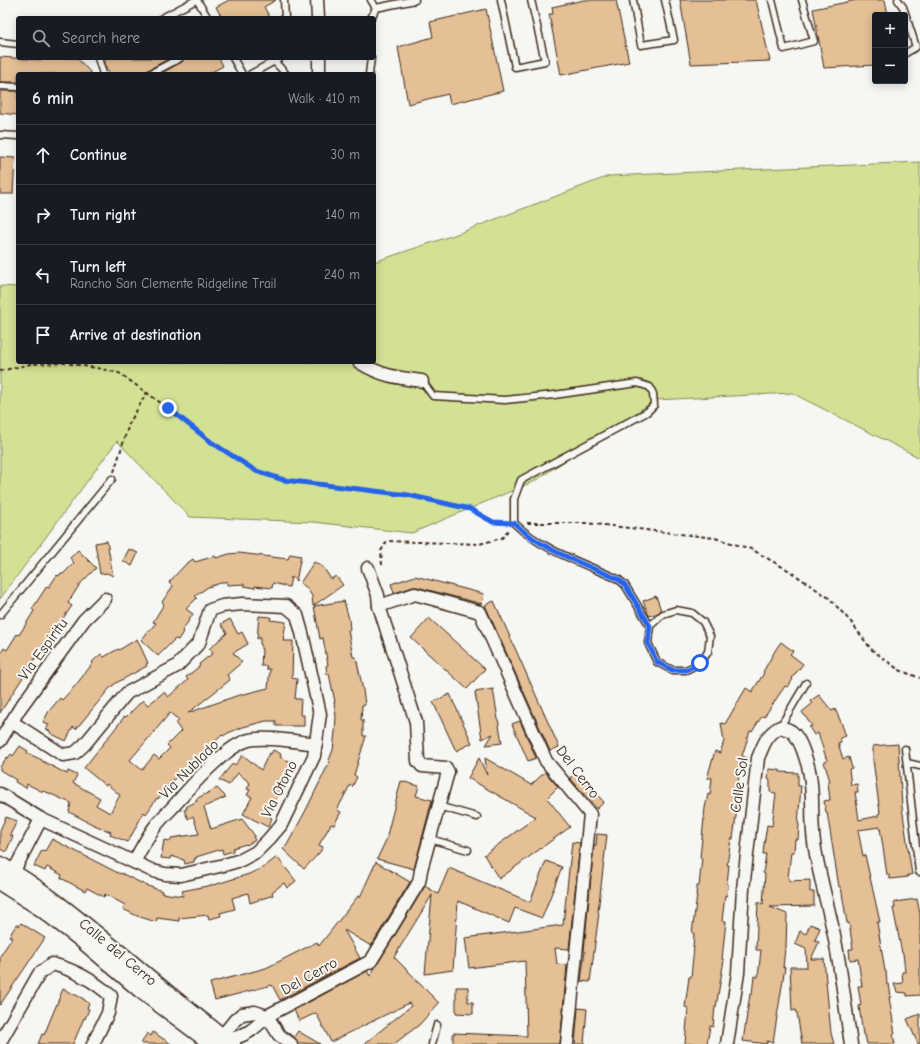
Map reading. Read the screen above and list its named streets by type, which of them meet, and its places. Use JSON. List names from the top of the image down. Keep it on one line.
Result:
{"streets":{"main road":["Calle del Cerro"],"street":["Via Espiritu","Via Nublado","Del Cerro","Calle Sol","Via Otono"]},"crossings":[["Via Espiritu","Via Otono"],["Via Nublado","Via Otono"],["Del Cerro","Calle del Cerro"]],"page":{"map_buttons":["+","−"],"search":"Search here","heading":["6 min","Walk · 410 m"],"list":[["Continue","30 m"],["Turn right","140 m"],["Turn left","Rancho San Clemente Ridgeline Trail","240 m"],"Arrive at destination"]}}
